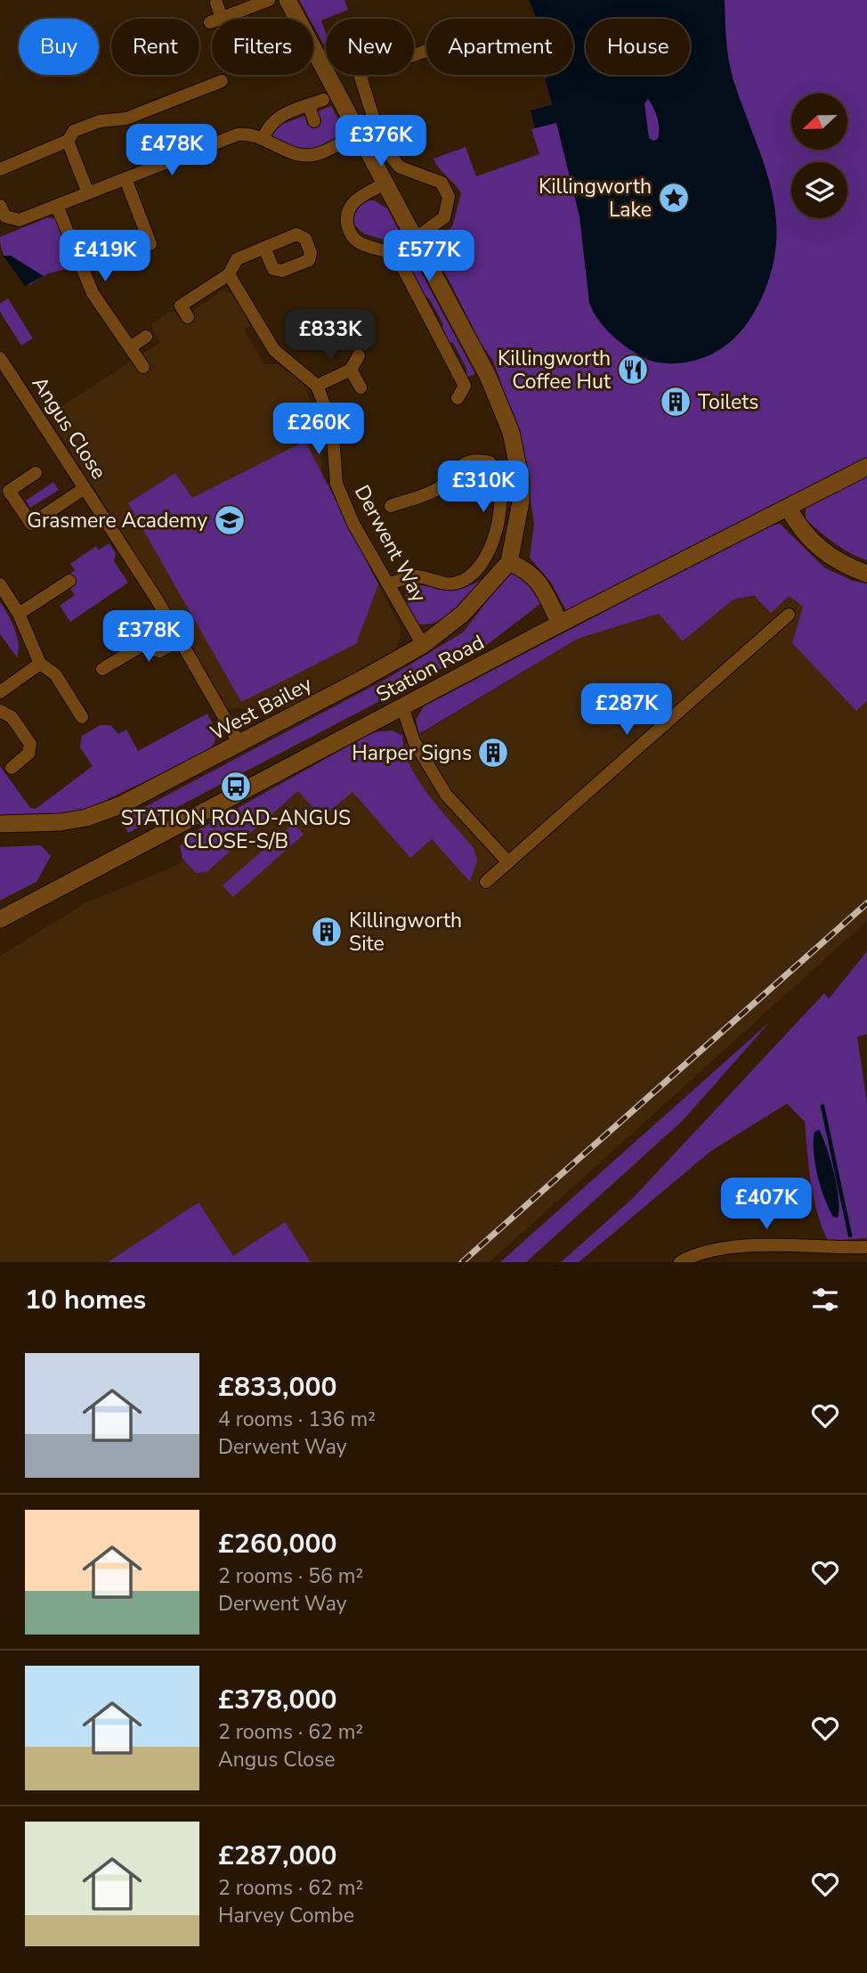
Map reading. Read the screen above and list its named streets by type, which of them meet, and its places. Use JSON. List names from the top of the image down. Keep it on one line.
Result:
{"streets":{"street":["Angus Close","Derwent Way","Station Road","West Bailey"]},"crossings":[["Angus Close","West Bailey"],["Derwent Way","West Bailey"]],"places":{"place":["Killingworth Lake"],"restaurant":["Killingworth Coffee Hut"],"building":["Toilets","Harper Signs","Killingworth Site"],"school or university":["Grasmere Academy"],"bus stop":["STATION ROAD-ANGUS CLOSE-S/B"]},"north":"left","page":{"chip":["Buy","Rent","Filters","New","Apartment","House"],"price":["£376K","£478K","£419K","£577K","£833K","£260K","£310K","£378K","£287K","£407K"],"heading":"10 homes","list":[{"name":"£833,000","note":"4 rooms · 136 m² · Derwent Way"},{"name":"£260,000","note":"2 rooms · 56 m² · Derwent Way"},{"name":"£378,000","note":"2 rooms · 62 m² · Angus Close"},{"name":"£287,000","note":"2 rooms · 62 m² · Harvey Combe"}]}}
